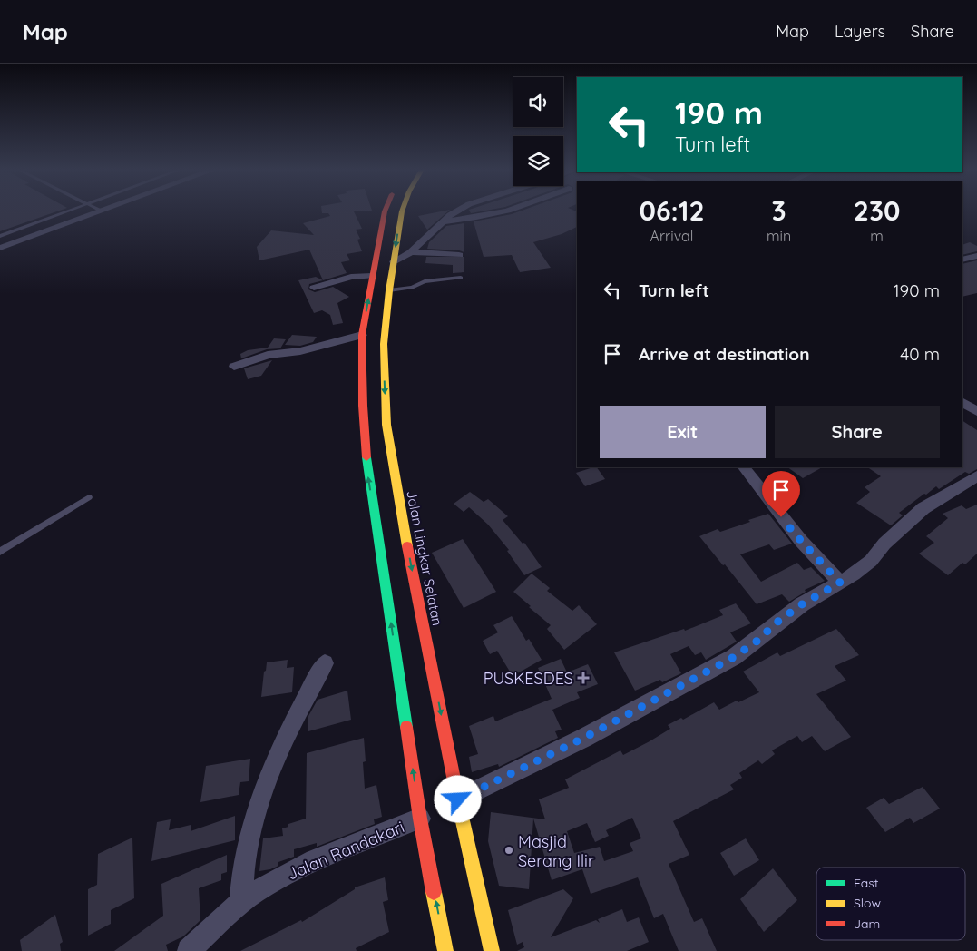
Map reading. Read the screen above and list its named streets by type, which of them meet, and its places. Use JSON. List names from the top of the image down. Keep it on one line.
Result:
{"streets":{"highway":["Jalan Lingkar Selatan"],"street":["Jalan Randakari"]},"places":{"health":["PUSKESDES"],"other":["Masjid Serang Ilir"]},"legend":["Fast","Slow","Jam"],"page":{"header":"Map","nav":["Map","Layers","Share"],"turn":["190 m","Turn left"],"eta":["06:12","Arrival","3","min","230","m"],"list":[{"name":"Turn left","value":"190 m"},{"name":"Arrive at destination","value":"40 m"}],"buttons":["Exit","Share"]}}
